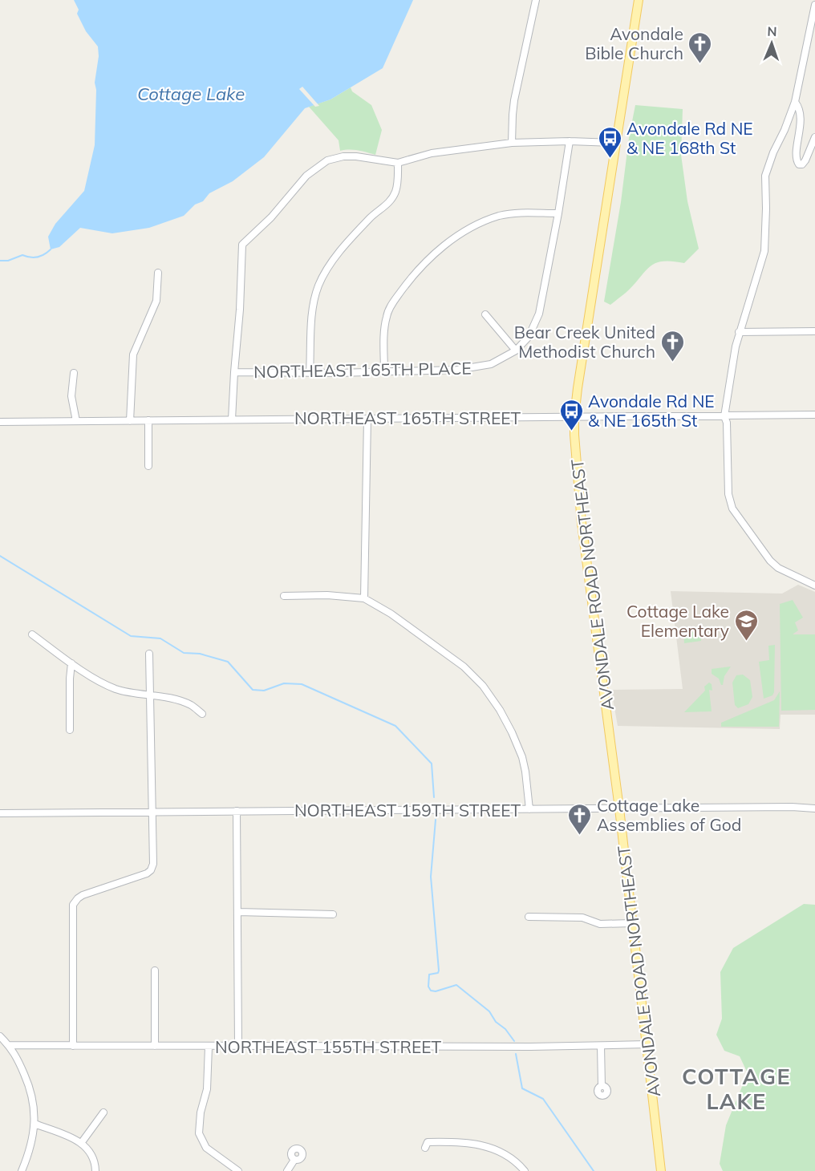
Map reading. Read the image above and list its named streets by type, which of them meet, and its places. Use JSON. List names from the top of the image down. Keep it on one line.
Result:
{"streets":{"main road":["AVONDALE ROAD NORTHEAST"],"street":["NORTHEAST 165TH PLACE","NORTHEAST 165TH STREET","NORTHEAST 159TH STREET","NORTHEAST 155TH STREET"]},"crossings":[["NORTHEAST 165TH STREET","AVONDALE ROAD NORTHEAST"],["AVONDALE ROAD NORTHEAST","NORTHEAST 159TH STREET"],["AVONDALE ROAD NORTHEAST","NORTHEAST 155TH STREET"]],"districts":["COTTAGE LAKE"],"water":["Cottage Lake"],"places":{"church":["Avondale Bible Church","Bear Creek United Methodist Church","Cottage Lake Assemblies of God"],"bus stop":["Avondale Rd NE & NE 168th St","Avondale Rd NE & NE 165th St"],"school or university":["Cottage Lake Elementary"]},"north":"top"}
